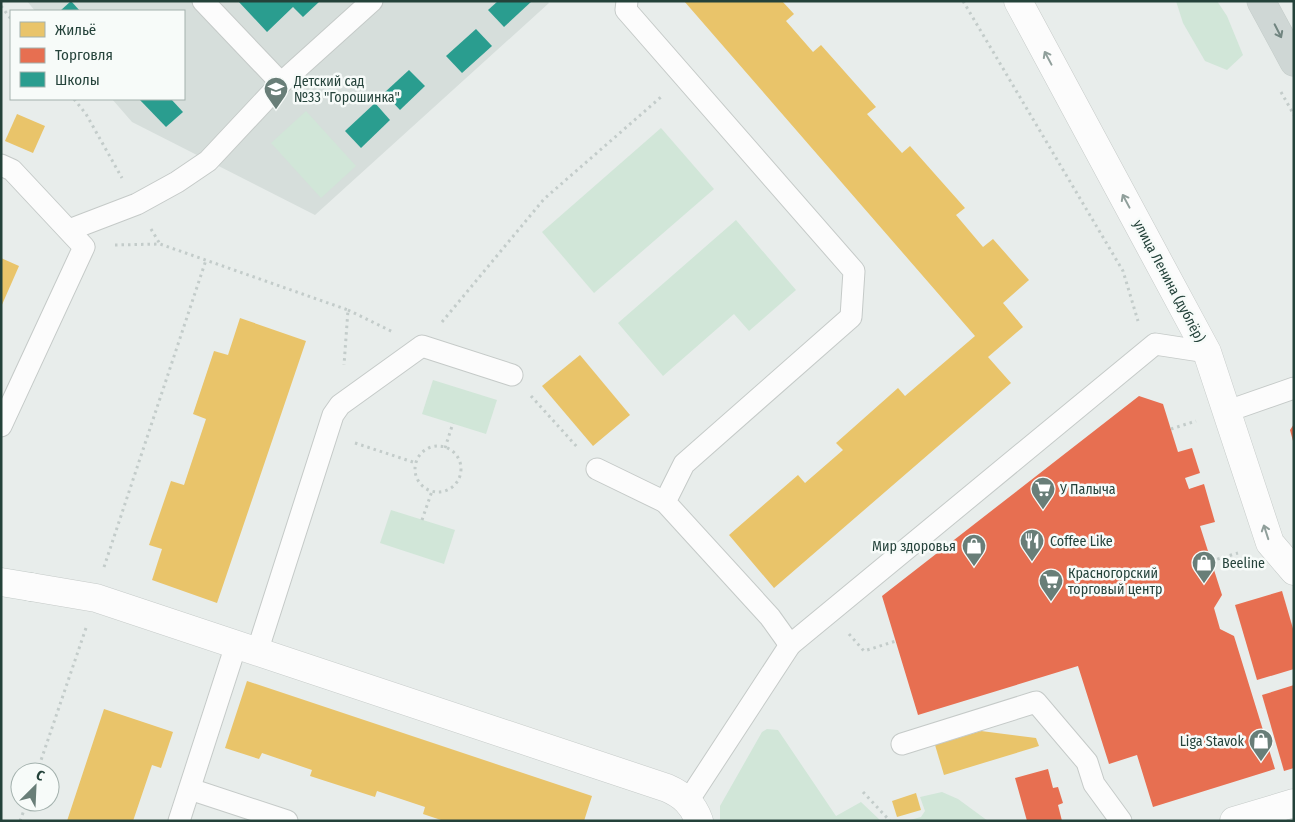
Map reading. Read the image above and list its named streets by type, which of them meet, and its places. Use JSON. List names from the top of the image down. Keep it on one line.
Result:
{"streets":{"street":["улица Ленина (дублёр)"]},"one_way":["улица Ленина (дублёр)"],"places":{"school or university":["Детский сад №33 \"Горошинка\""],"supermarket":["У Палыча","Красногорский торговый центр"],"restaurant":["Coffee Like"],"shop":["Мир здоровья","Beeline","Liga Stavok"]},"legend":["Жильё","Торговля","Школы"],"north":"top right"}
